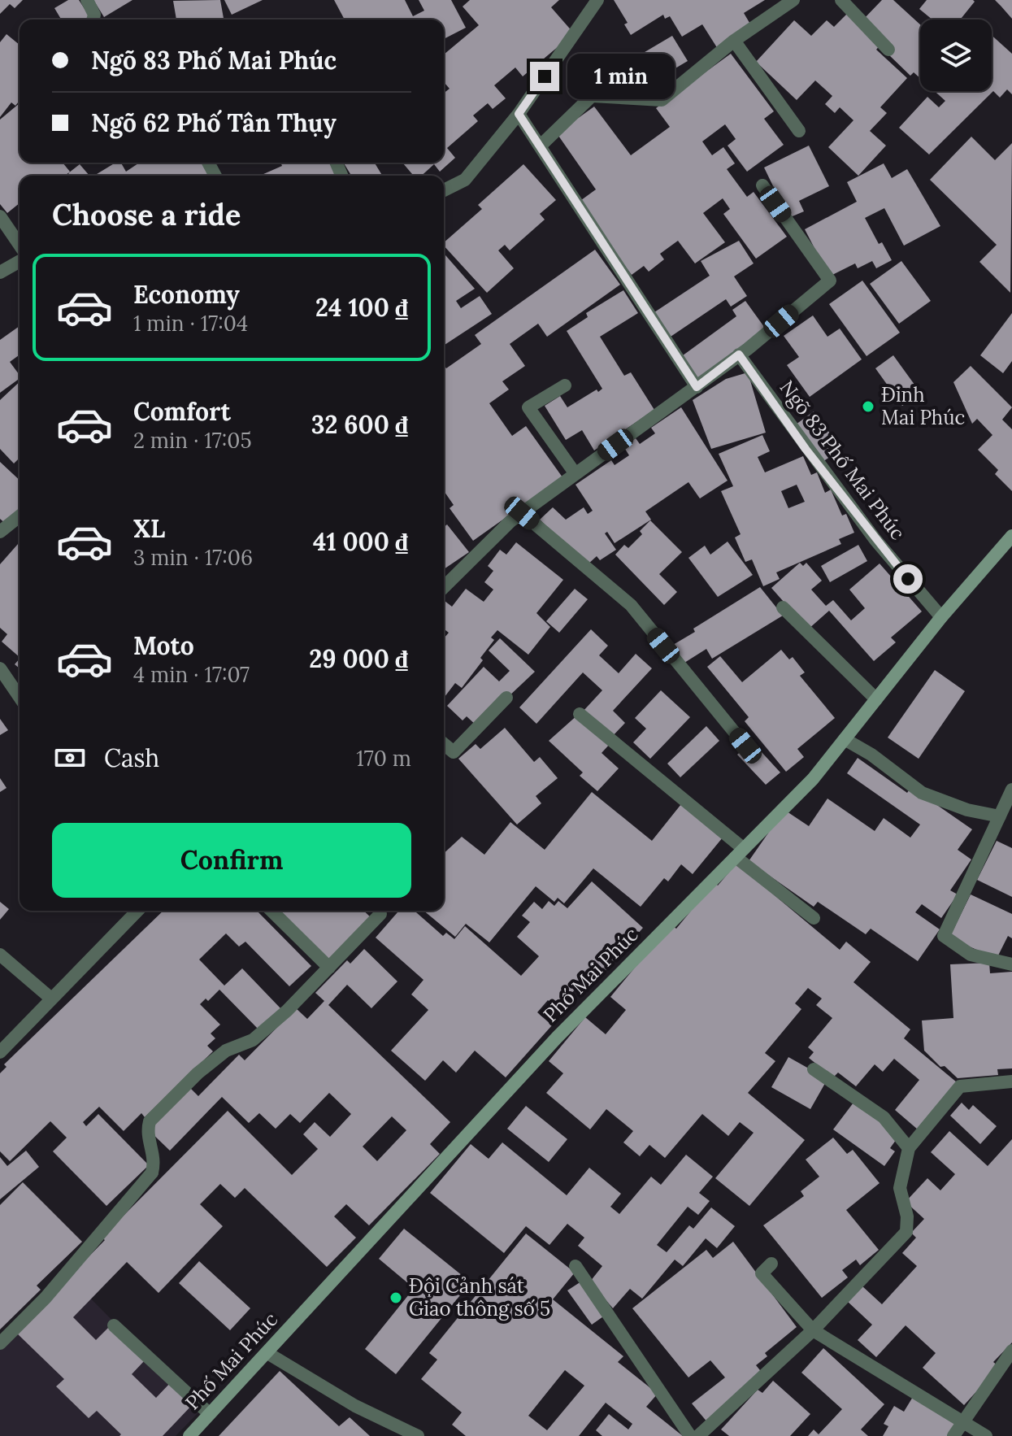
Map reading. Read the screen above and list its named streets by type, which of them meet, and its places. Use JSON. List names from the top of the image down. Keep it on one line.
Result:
{"streets":{"street":["Ngõ 83 Phố Mai Phúc","Phố Mai Phúc"]},"crossings":[["Ngõ 83 Phố Mai Phúc","Phố Mai Phúc"]],"places":["Đinh Mai Phúc","Đội Cảnh sát Giao thông số 5"],"page":{"banner":["Ngõ 83 Phố Mai Phúc","Ngõ 62 Phố Tân Thụy"],"bubble":"1 min","heading":"Choose a ride","list":[{"name":"Economy","note":"1 min · 17:04","value":"24 100 ₫"},{"name":"Comfort","note":"2 min · 17:05","value":"32 600 ₫"},{"name":"XL","note":"3 min · 17:06","value":"41 000 ₫"},{"name":"Moto","note":"4 min · 17:07","value":"29 000 ₫"}],"pay":["Cash","170 m"],"buttons":"Confirm"}}
